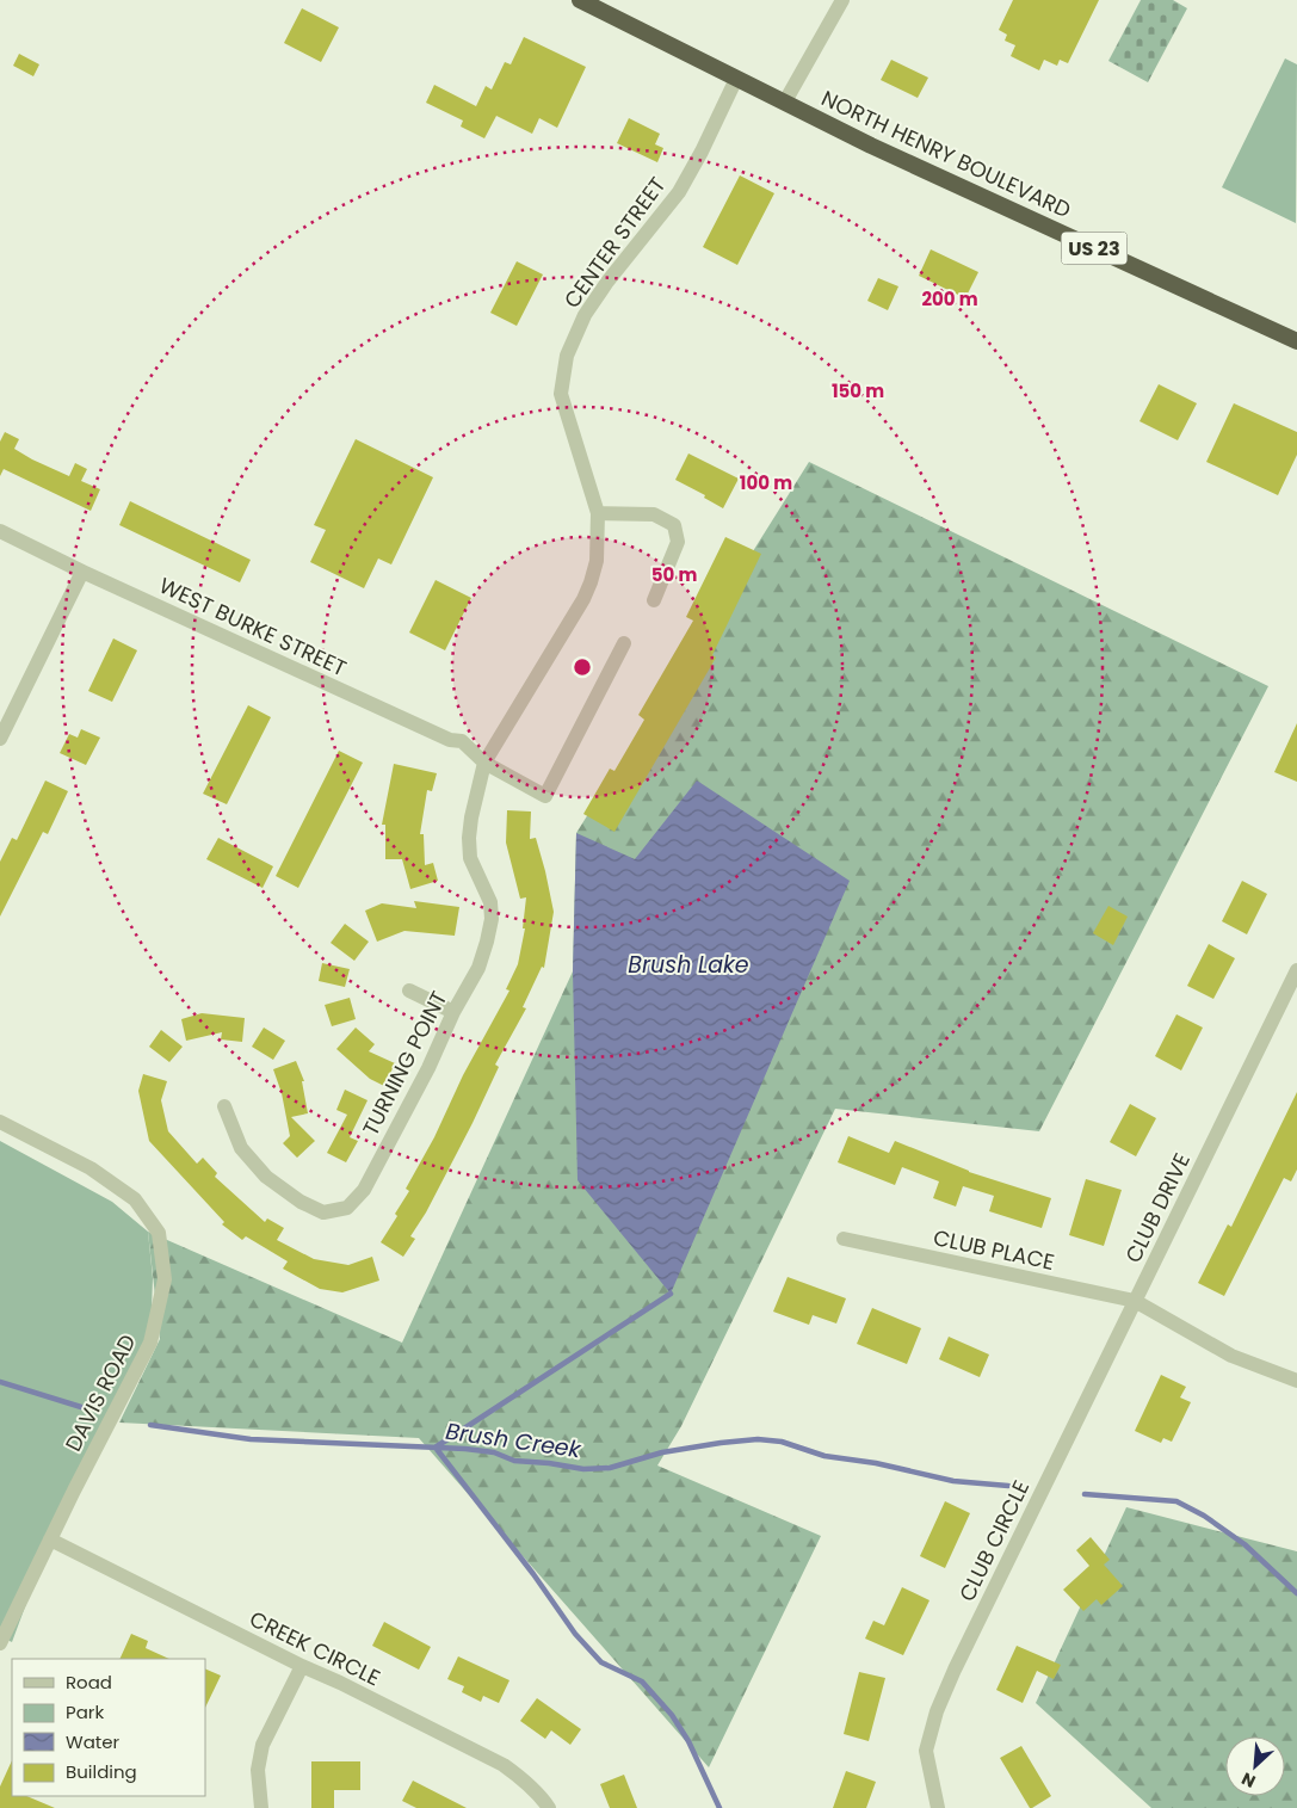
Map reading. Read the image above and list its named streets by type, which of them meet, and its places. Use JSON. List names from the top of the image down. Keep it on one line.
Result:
{"streets":{"highway":["NORTH HENRY BOULEVARD","US 23"],"street":["CENTER STREET","WEST BURKE STREET","TURNING POINT","CLUB DRIVE","CLUB PLACE","DAVIS ROAD","CLUB CIRCLE","CREEK CIRCLE"]},"crossings":[["NORTH HENRY BOULEVARD","CENTER STREET"],["CENTER STREET","WEST BURKE STREET"],["CENTER STREET","TURNING POINT"],["WEST BURKE STREET","TURNING POINT"],["CLUB DRIVE","CLUB PLACE"],["CLUB DRIVE","CLUB CIRCLE"],["CLUB PLACE","CLUB CIRCLE"],["DAVIS ROAD","CREEK CIRCLE"]],"water":["Brush Lake","Brush Creek"],"legend":["Road","Park","Water","Building"],"north":"bottom left","rings":["200 m","150 m","100 m","50 m"]}
